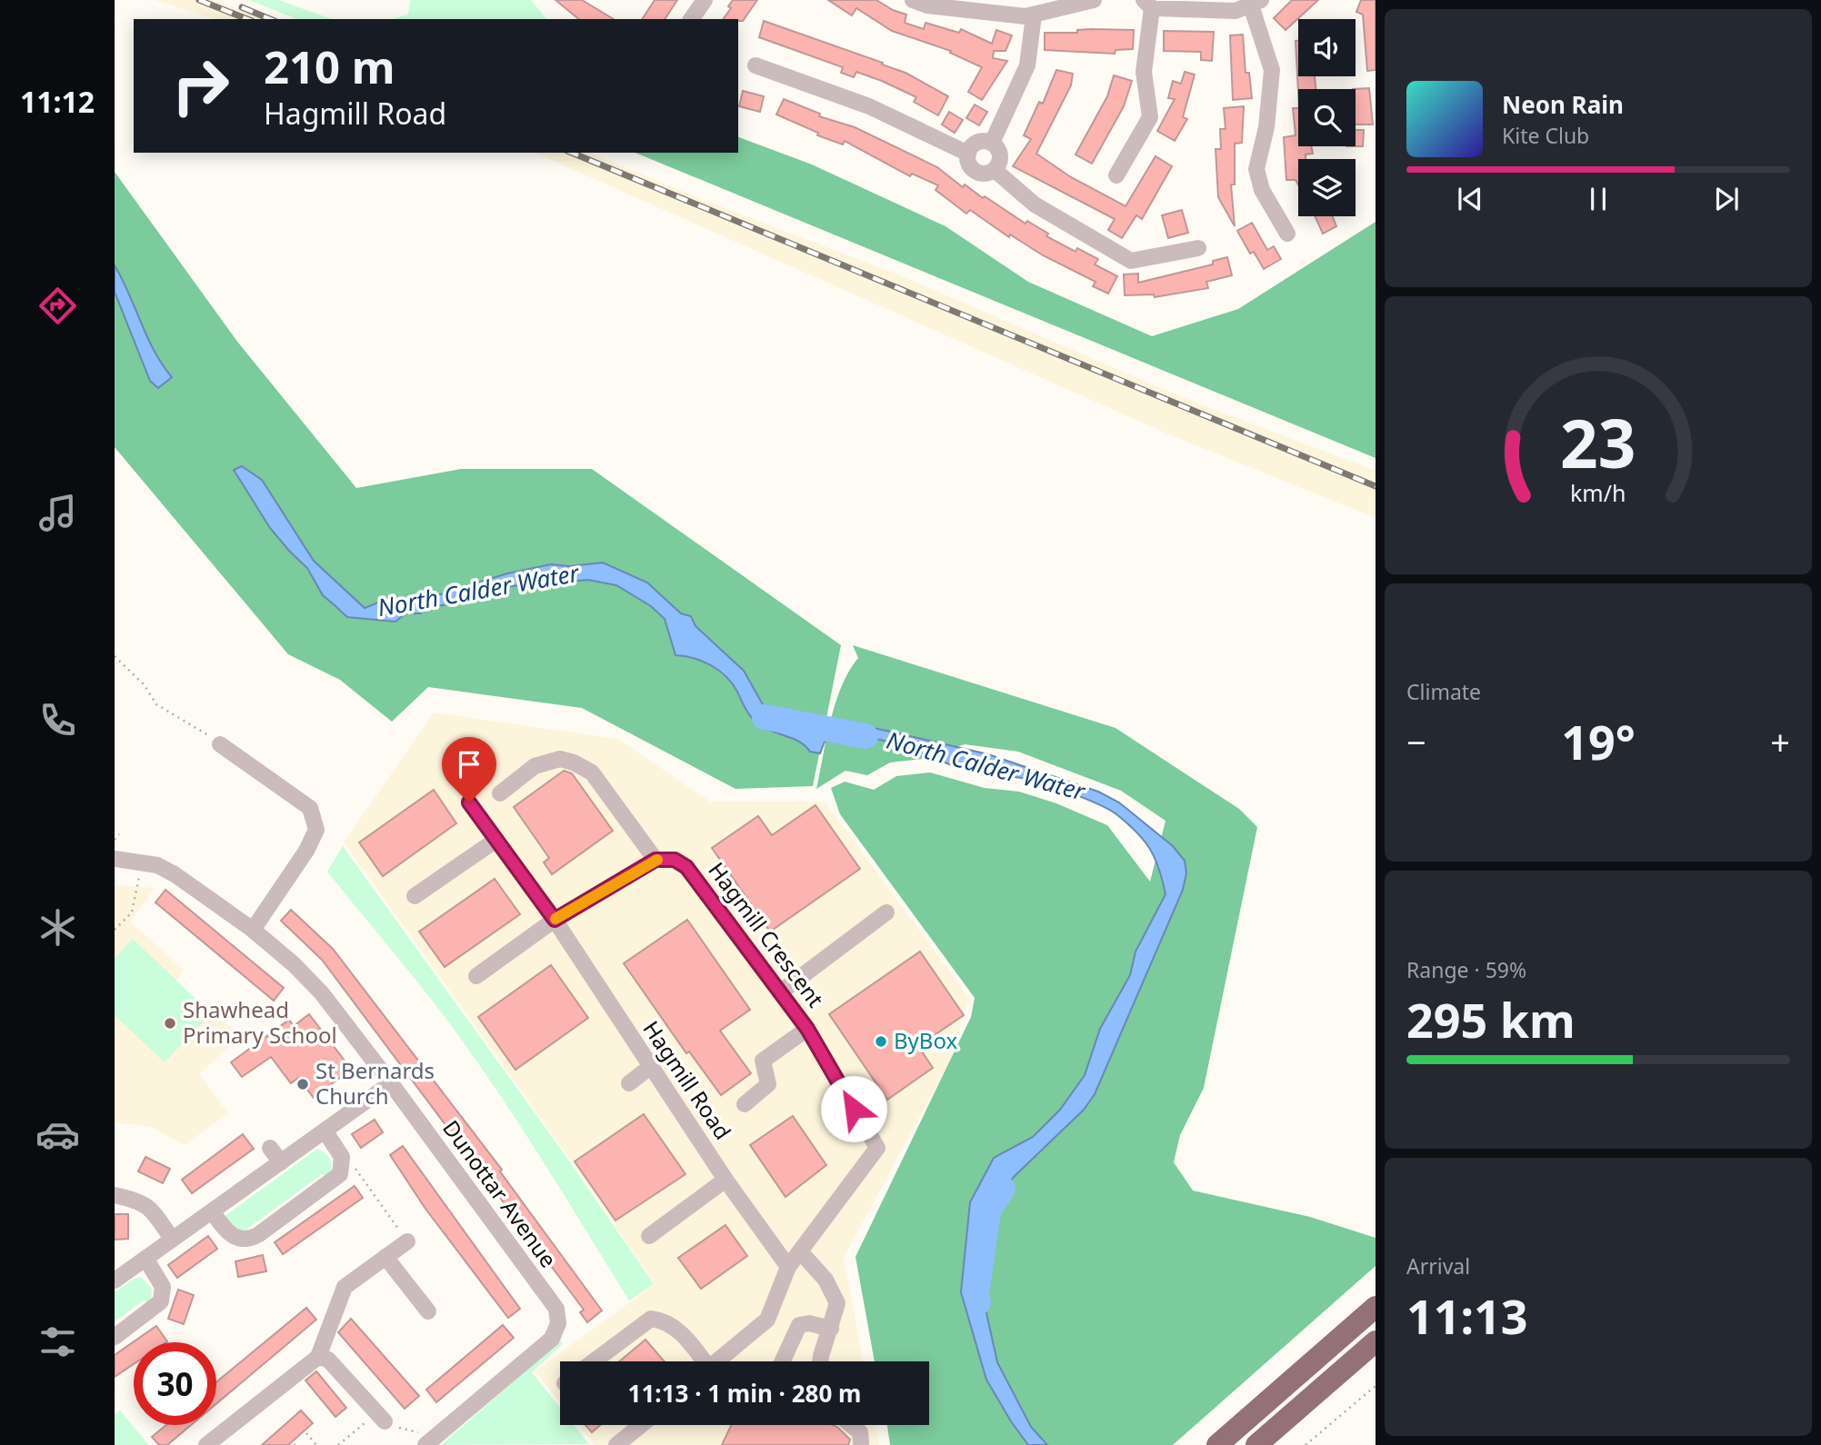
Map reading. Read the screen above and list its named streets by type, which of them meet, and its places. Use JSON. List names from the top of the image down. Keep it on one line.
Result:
{"streets":{"street":["Hagmill Crescent","Hagmill Road","Dunottar Avenue"]},"crossings":[["Hagmill Crescent","Hagmill Road"]],"water":["North Calder Water"],"places":["Shawhead Primary School","ByBox","St Bernards Church"],"page":{"tabs":"11:12","turn":["210 m","Hagmill Road"],"song":["Neon Rain","Kite Club"],"tile":["Climate",["Range · 59%","295 km"],["Arrival","11:13"]],"heat":["−","19°","+"],"limit":"30","trip":"11:13 · 1 min · 280 m","gauge":["23","km/h"]}}
